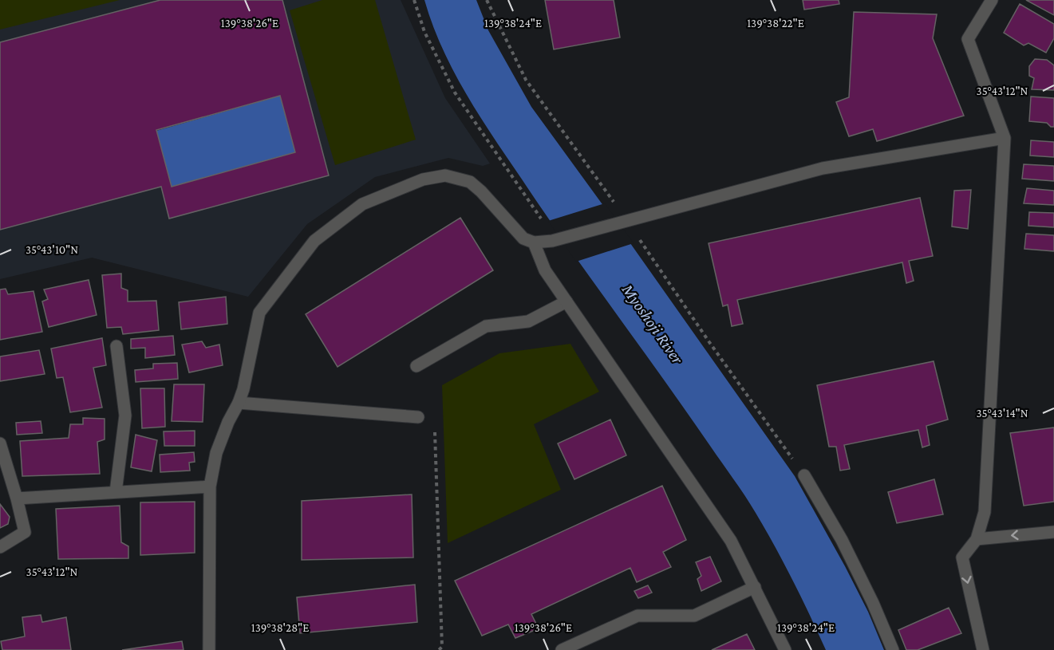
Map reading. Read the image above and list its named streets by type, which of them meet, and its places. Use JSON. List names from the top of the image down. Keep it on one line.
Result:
{"water":["Myoshoji River"],"coordinates":["139°38'26\"E","139°38'24\"E","139°38'22\"E","35°43'12\"N","35°43'10\"N","35°43'14\"N","139°38'28\"E"]}
